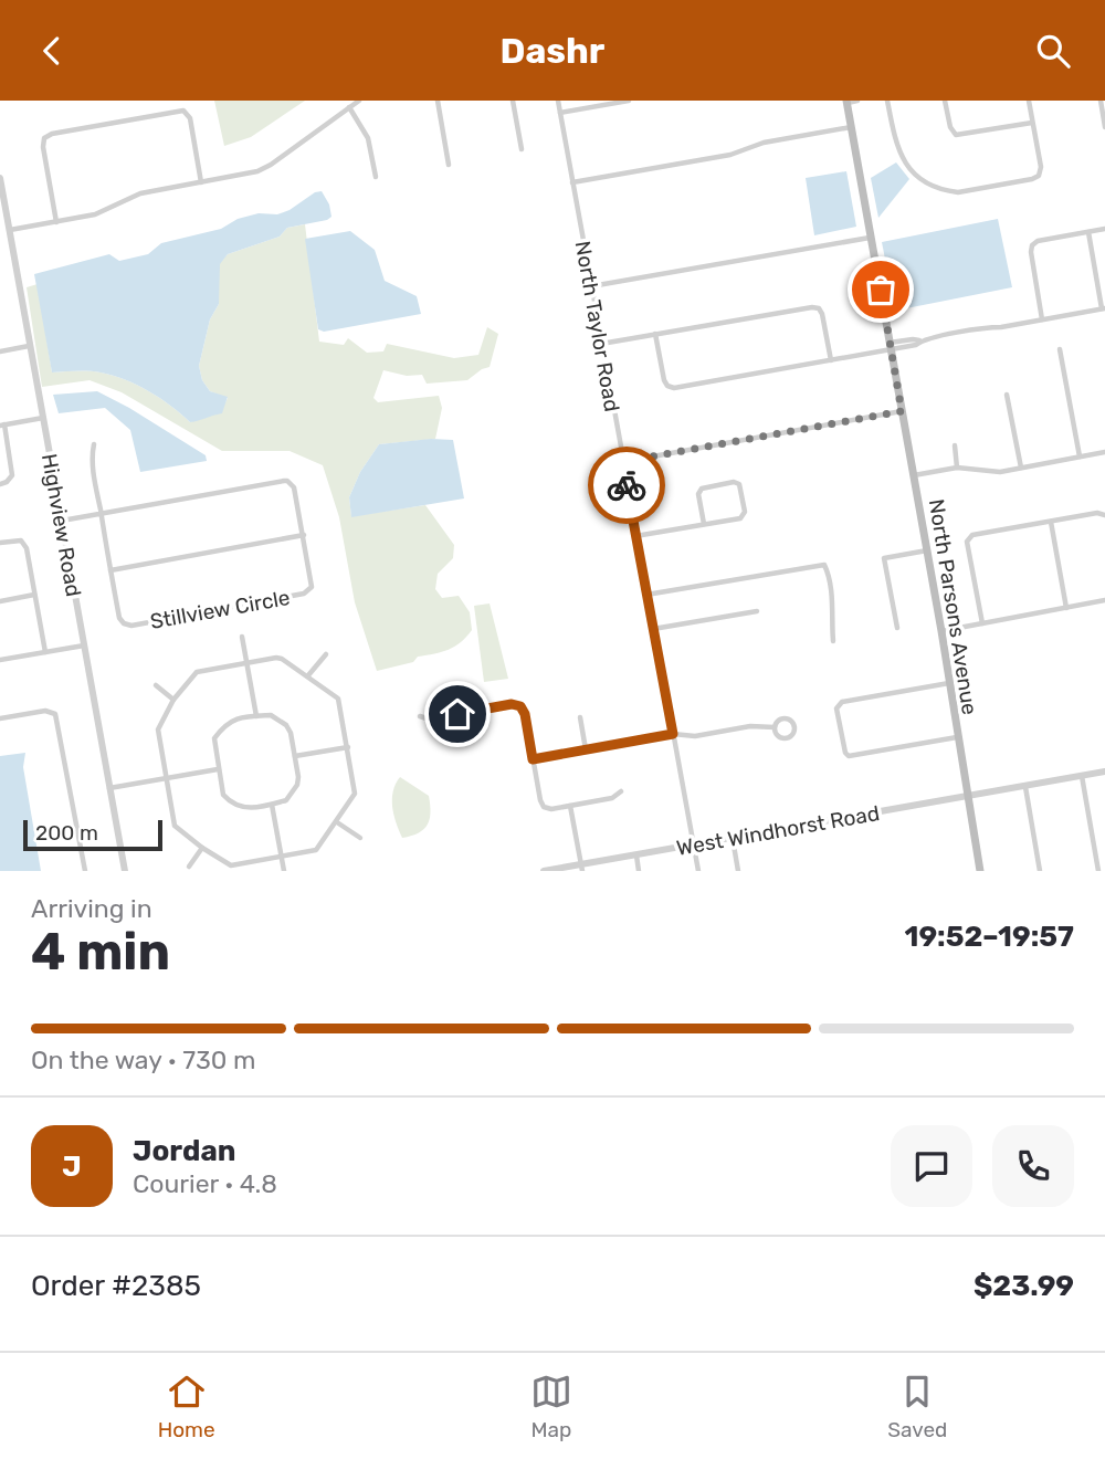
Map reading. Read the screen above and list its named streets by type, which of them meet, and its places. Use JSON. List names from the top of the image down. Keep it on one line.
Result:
{"streets":{"main road":["North Parsons Avenue"],"street":["North Taylor Road","Highview Road","Stillview Circle","West Windhorst Road"]},"crossings":[["North Taylor Road","West Windhorst Road"],["Highview Road","Stillview Circle"],["North Parsons Avenue","West Windhorst Road"]],"scale_bar":"200 m","page":{"header":"Dashr","scale":"200 m","heading":["4 min","Arriving in","19:52–19:57"],"panel":["Jordan","Courier · 4.8","Order #2385","$23.99"],"bar":"On the way · 730 m","round":"J","tabs":["Home","Map","Saved"]}}
